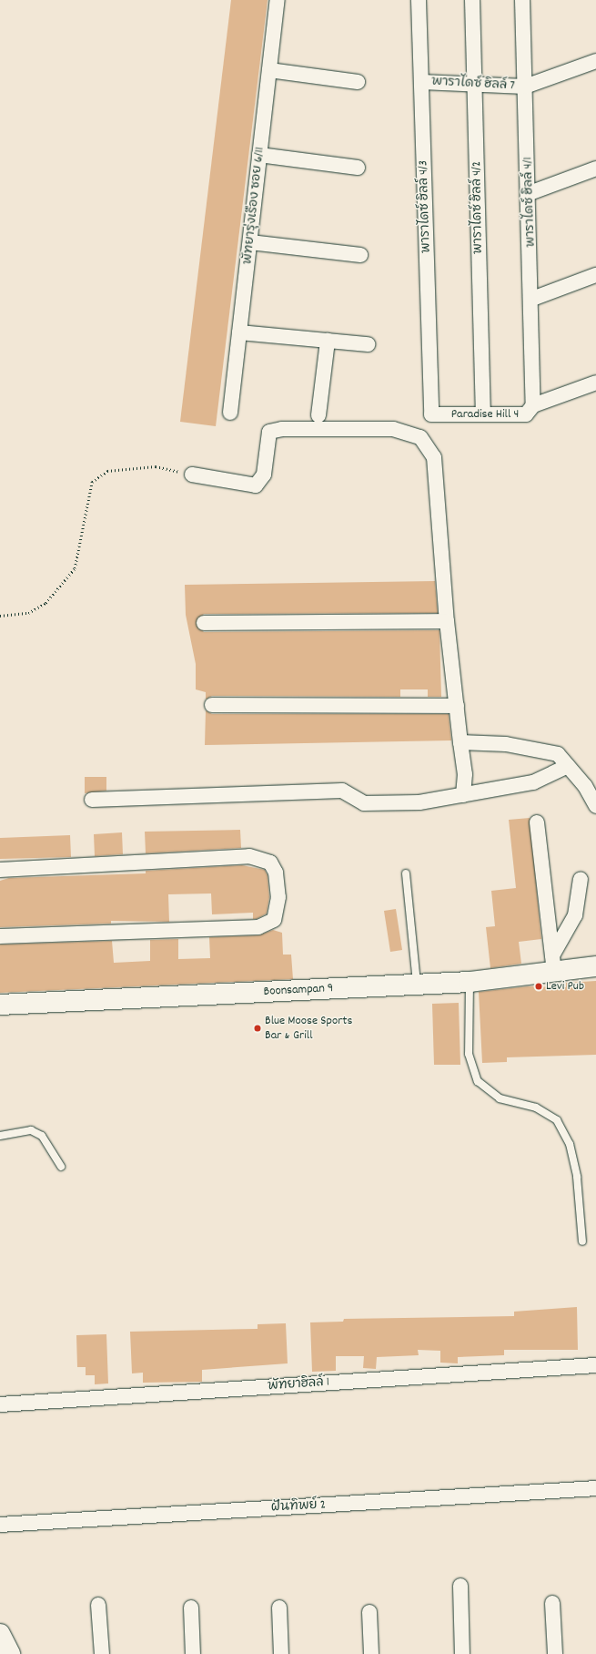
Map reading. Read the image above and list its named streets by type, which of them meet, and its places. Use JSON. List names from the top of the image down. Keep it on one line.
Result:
{"streets":{"street":["พาราไดซ์ ฮิลล์ 7","พาราไดซ์ ฮิลล์ 4/1","พัทยารุ่งเรือง ซอย 6/11","พาราไดซ์ ฮิลล์ 4/3","พาราไดซ์ ฮิลล์ 4/2","Paradise Hill 4","Boonsampan 9","พัทยาฮิลล์ 1","ฝันทิพย์ 2"]},"crossings":[["พาราไดซ์ ฮิลล์ 7","พาราไดซ์ ฮิลล์ 4/1"],["พาราไดซ์ ฮิลล์ 7","พาราไดซ์ ฮิลล์ 4/3"],["พาราไดซ์ ฮิลล์ 7","พาราไดซ์ ฮิลล์ 4/2"],["พาราไดซ์ ฮิลล์ 4/1","Paradise Hill 4"],["พาราไดซ์ ฮิลล์ 4/3","Paradise Hill 4"],["พาราไดซ์ ฮิลล์ 4/2","Paradise Hill 4"]],"places":["Levi Pub","Blue Moose Sports Bar & Grill"]}
